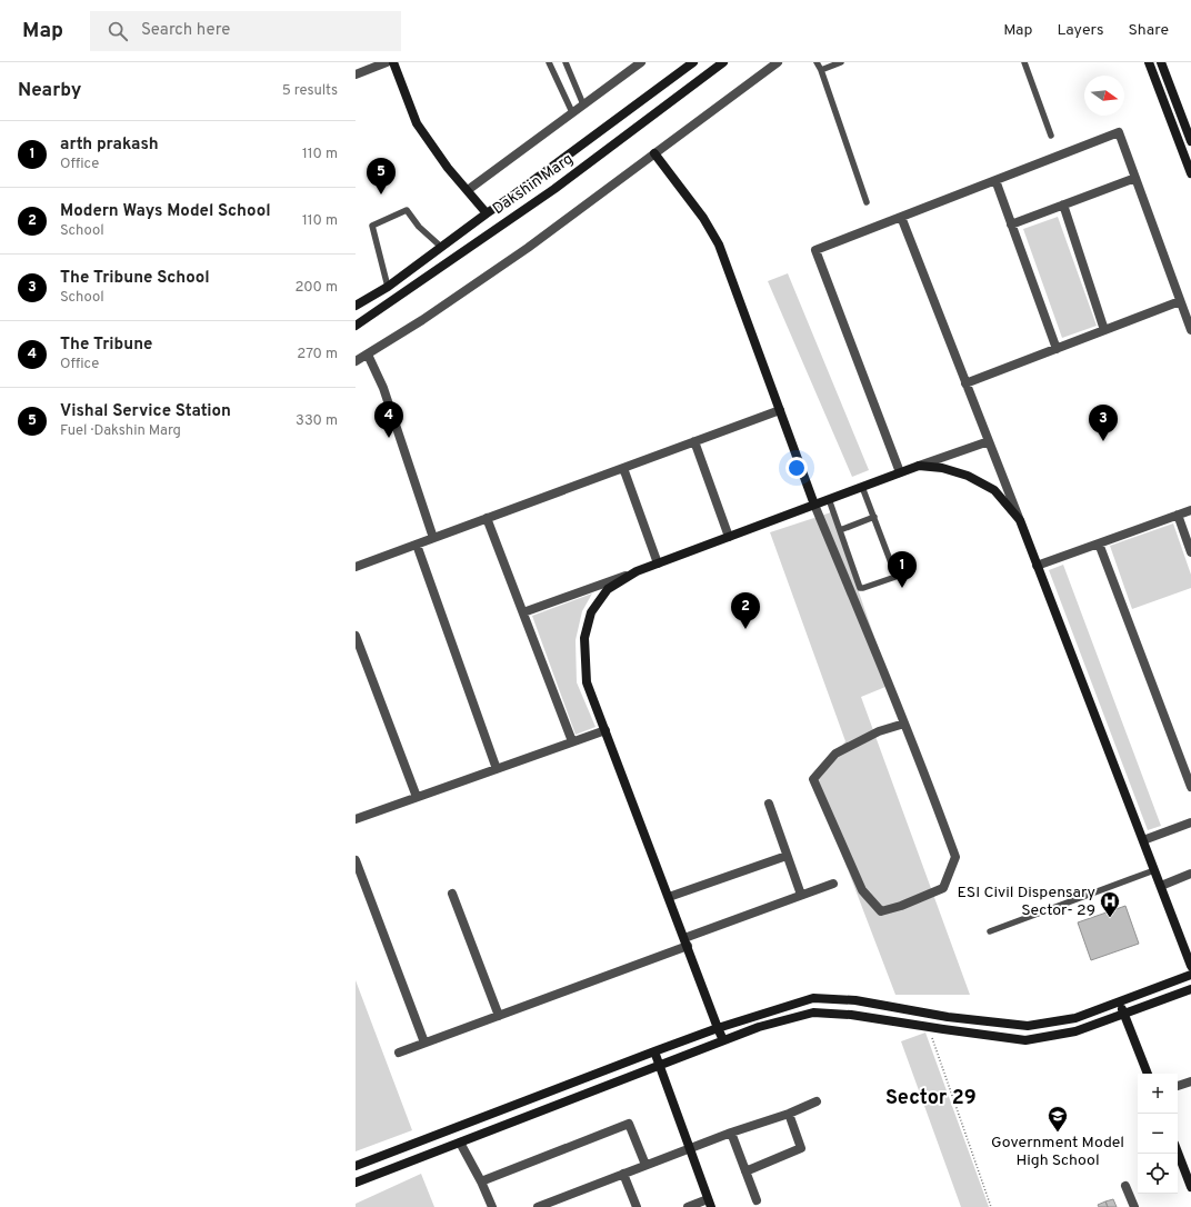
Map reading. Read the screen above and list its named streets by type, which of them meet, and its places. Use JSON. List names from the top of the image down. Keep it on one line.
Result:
{"streets":{"street":["Dakshin Marg"]},"districts":["Sector 29"],"places":{"hospital":["ESI Civil Dispensary Sector- 29"],"school or university":["Government Model High School"]},"north":"right","page":{"header":"Map","search":"Search here","nav":["Map","Layers","Share"],"heading":["Nearby","5 results"],"list":[{"mark":"1","name":"arth prakash","note":"Office","value":"110 m"},{"mark":"2","name":"Modern Ways Model School","note":"School","value":"110 m"},{"mark":"3","name":"The Tribune School","note":"School","value":"200 m"},{"mark":"4","name":"The Tribune","note":"Office","value":"270 m"},{"mark":"5","name":"Vishal Service Station","note":"Fuel · Dakshin Marg","value":"330 m"}],"pins":["5","4","3","1","2"],"map_buttons":["+","−"]}}
